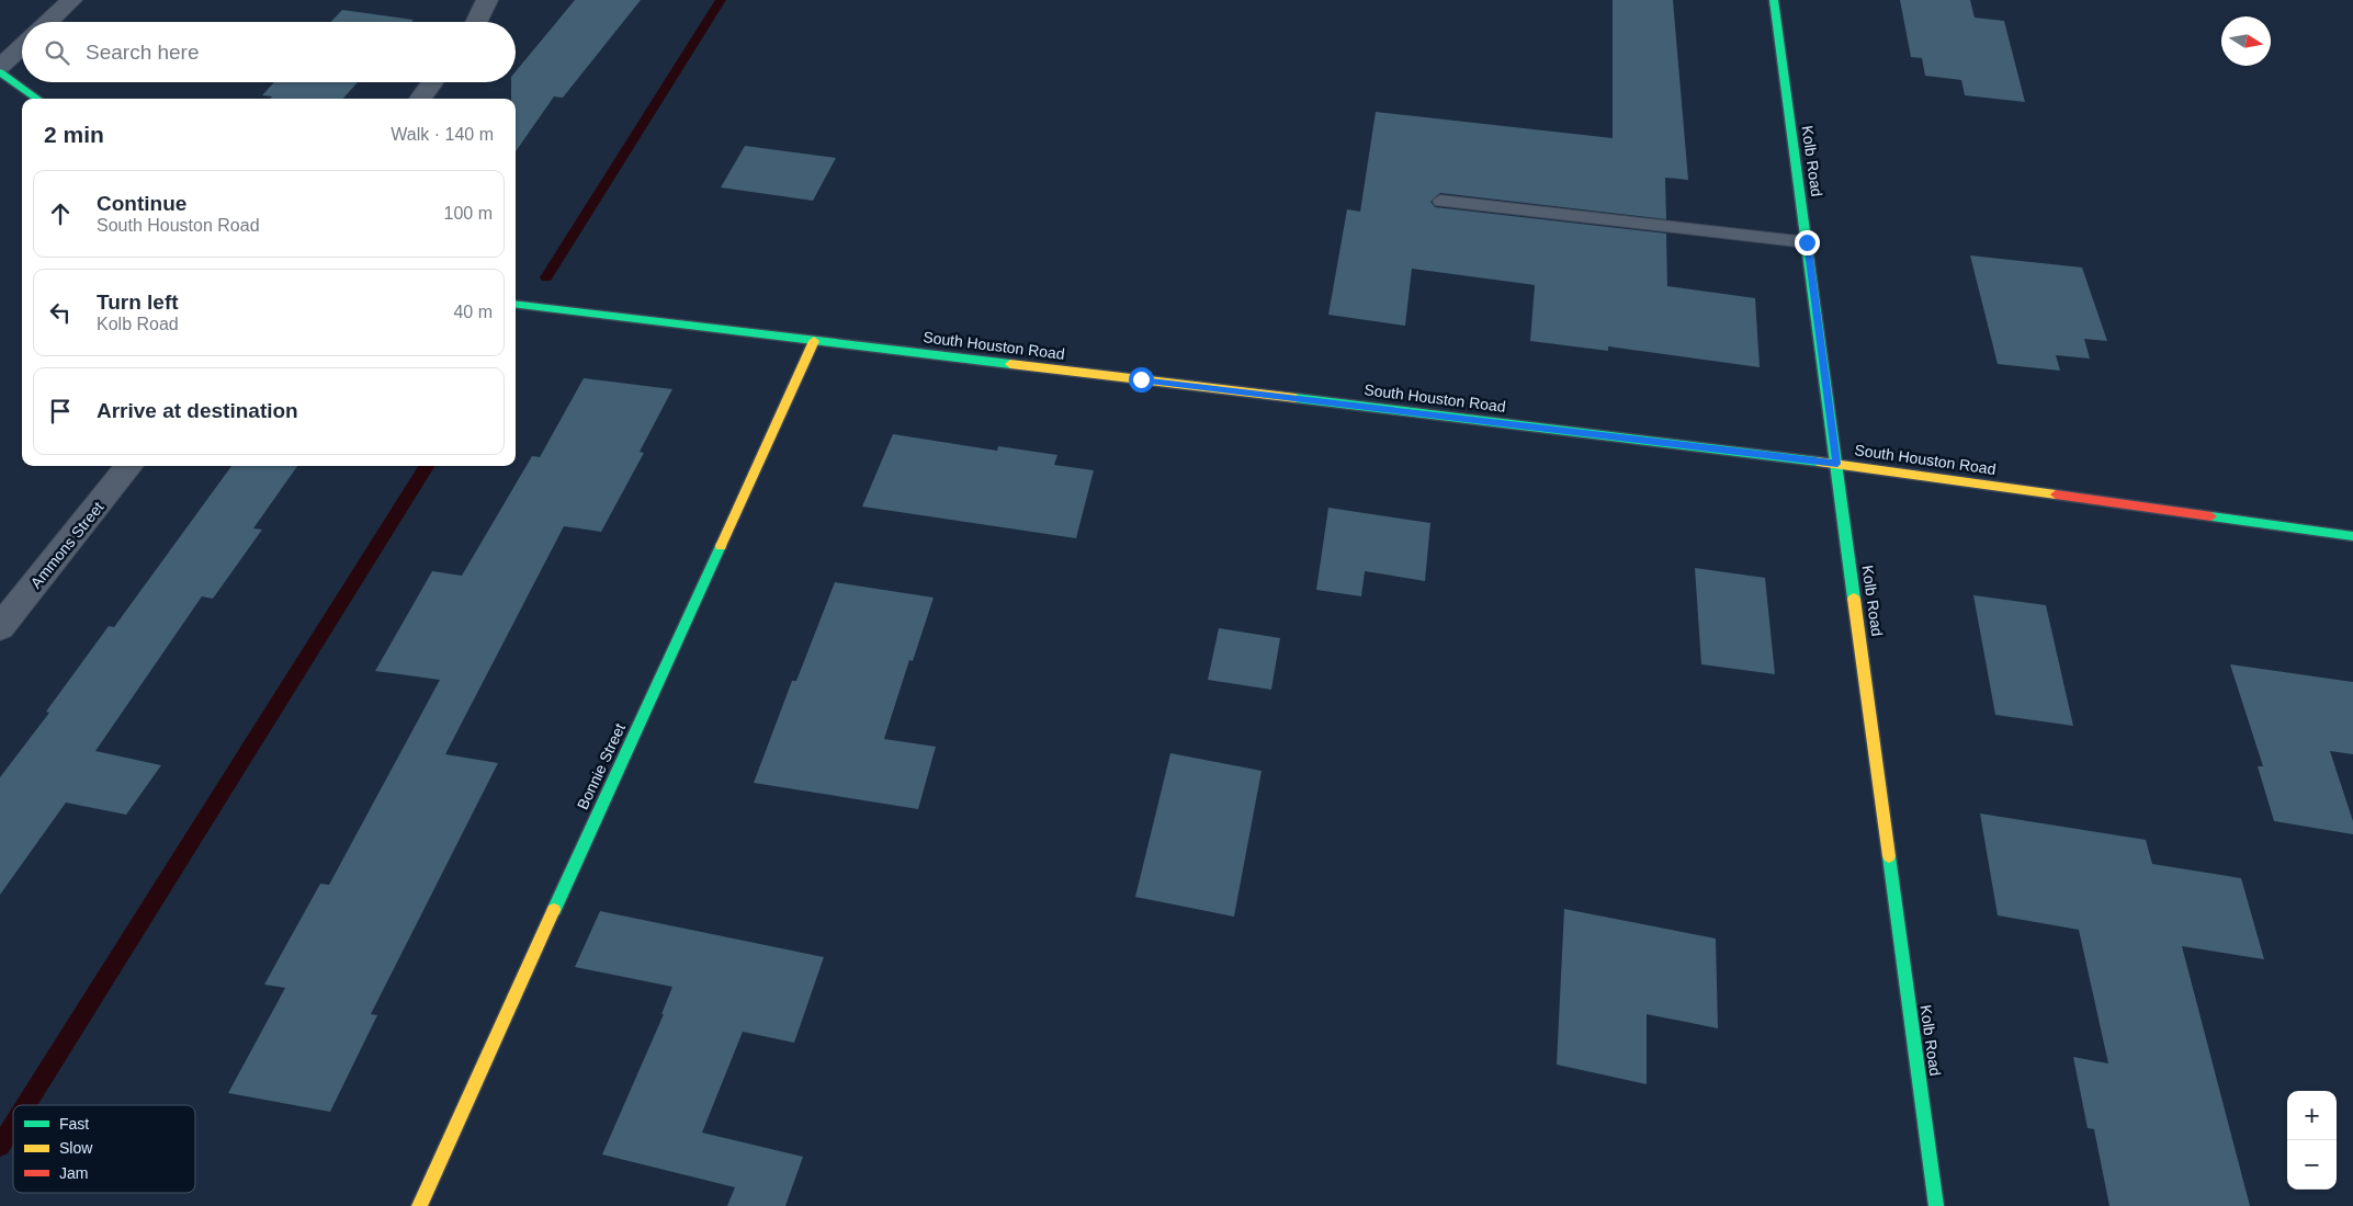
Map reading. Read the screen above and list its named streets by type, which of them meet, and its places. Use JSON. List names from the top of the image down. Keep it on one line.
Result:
{"streets":{"street":["Kolb Road","South Houston Road","Ammons Street","Bonnie Street"]},"crossings":[["Kolb Road","South Houston Road"],["South Houston Road","Bonnie Street"]],"legend":["Fast","Slow","Jam"],"north":"right","page":{"search":"Search here","heading":["2 min","Walk · 140 m"],"list":[["Continue","South Houston Road","100 m"],["Turn left","Kolb Road","40 m"],"Arrive at destination"],"map_buttons":["+","−"]}}
